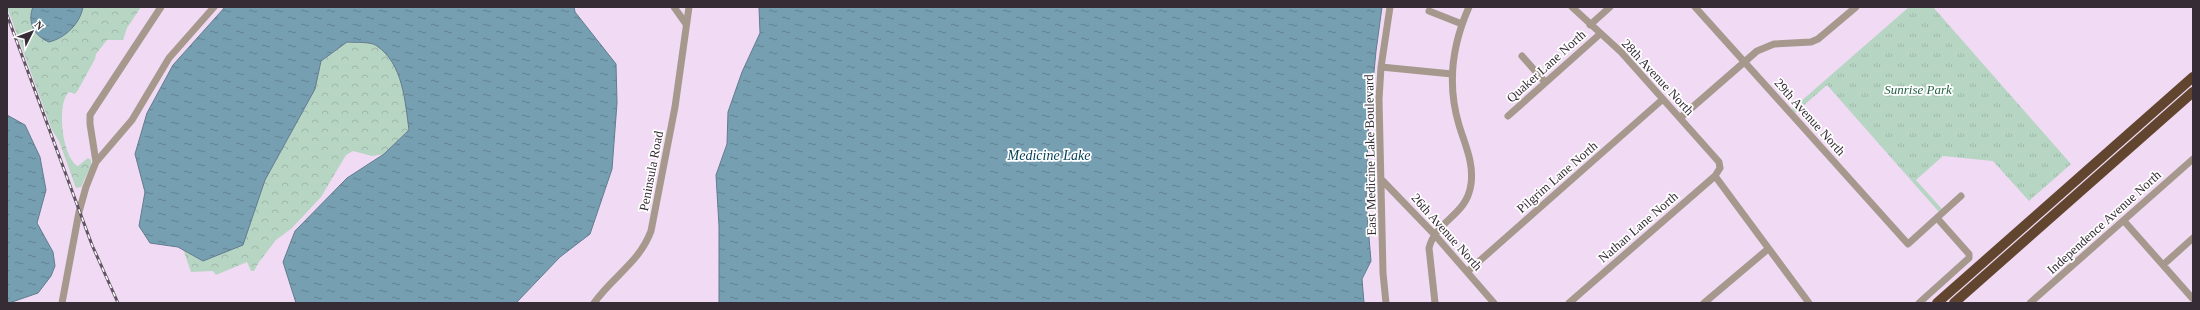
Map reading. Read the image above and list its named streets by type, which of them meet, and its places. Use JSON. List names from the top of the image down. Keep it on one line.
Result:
{"streets":{"street":["Quaker Lane North","28th Avenue North","29th Avenue North","East Medicine Lake Boulevard","Peninsula Road","Pilgrim Lane North","Independence Avenue North","Nathan Lane North","26th Avenue North"]},"crossings":[["Quaker Lane North","28th Avenue North"],["28th Avenue North","Pilgrim Lane North"],["28th Avenue North","Nathan Lane North"],["East Medicine Lake Boulevard","26th Avenue North"],["Pilgrim Lane North","26th Avenue North"]],"water":["Medicine Lake"],"parks":["Sunrise Park"],"north":"top right"}
